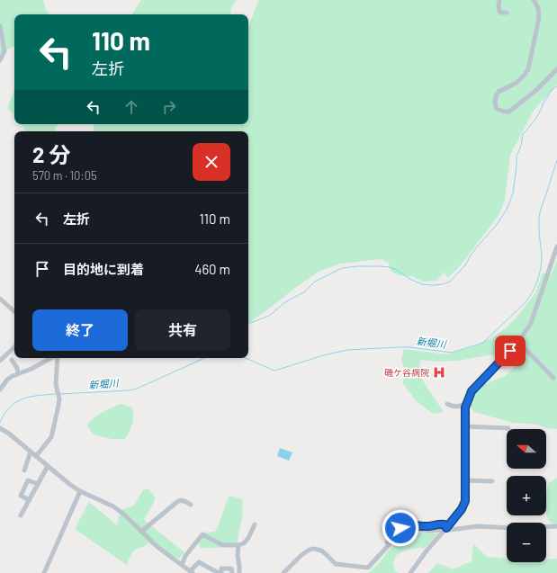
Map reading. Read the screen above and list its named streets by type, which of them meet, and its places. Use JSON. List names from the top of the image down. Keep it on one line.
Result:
{"water":["新堀川"],"places":{"hospital":["磯ケ谷病院"]},"north":"left","page":{"turn":["110 m","左折"],"heading":["2 分","570 m · 10:05"],"list":[{"name":"左折","value":"110 m"},{"name":"目的地に到着","value":"460 m"}],"buttons":["終了","共有"],"map_buttons":["+","−"]}}
